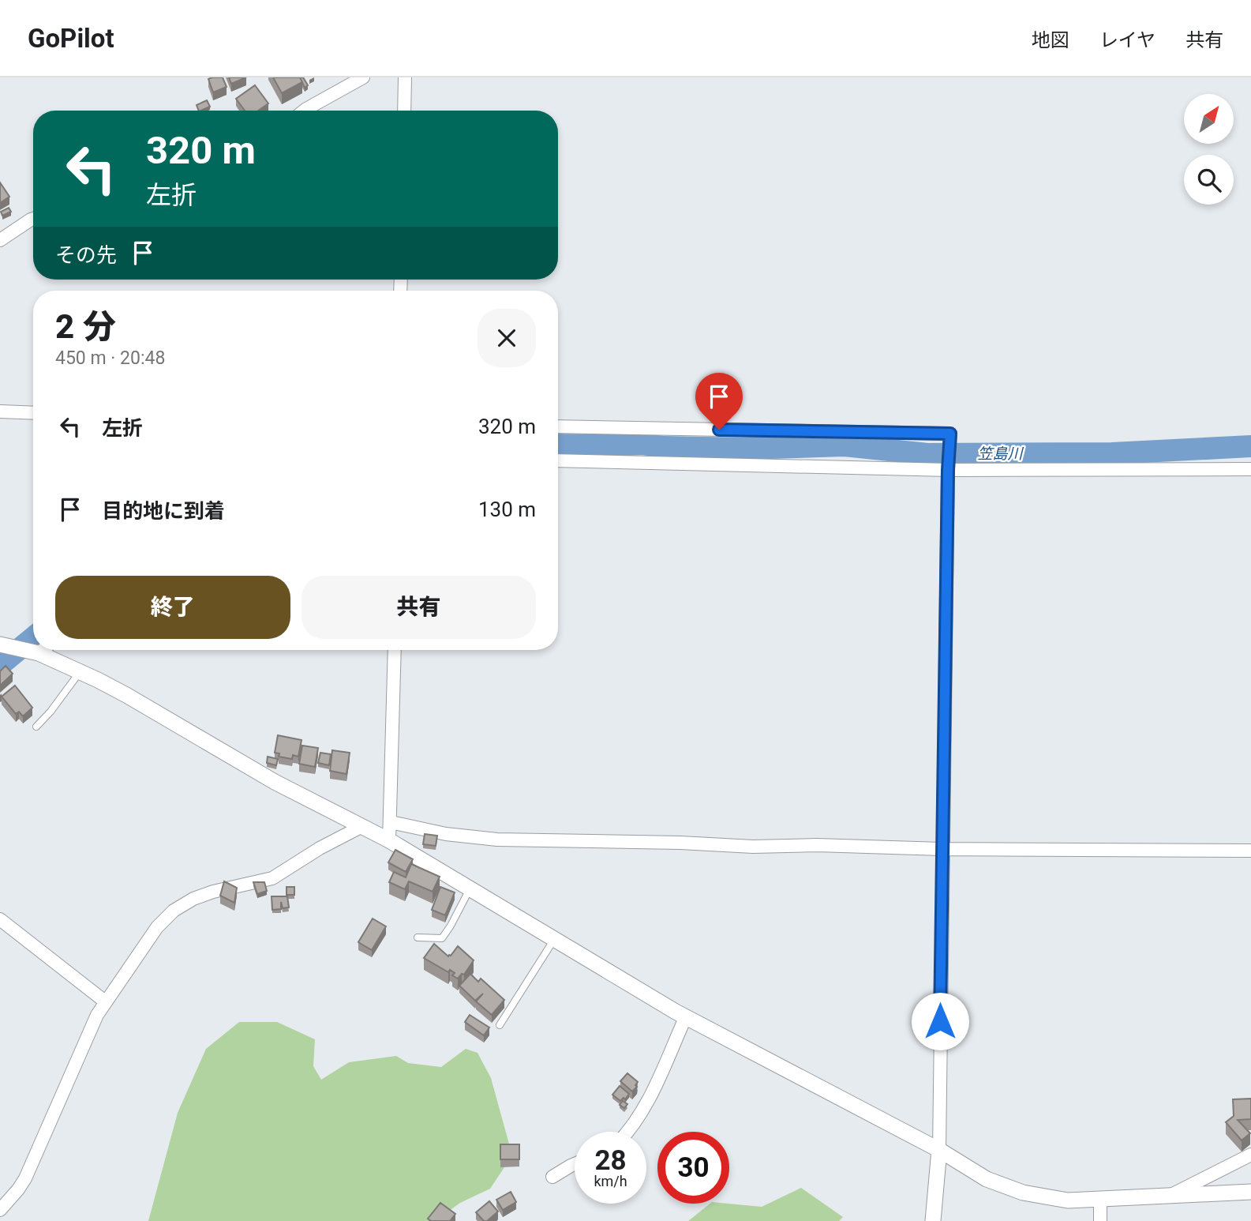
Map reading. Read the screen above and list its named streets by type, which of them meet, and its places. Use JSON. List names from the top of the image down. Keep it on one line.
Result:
{"water":["笠島川"],"north":"top right","page":{"header":"GoPilot","nav":["地図","レイヤ","共有"],"turn":["320 m","左折"],"then":"その先","heading":["2 分","450 m · 20:48"],"list":[{"name":"左折","value":"320 m"},{"name":"目的地に到着","value":"130 m"}],"buttons":["終了","共有"],"speed":"28 km/h","limit":"30"}}
